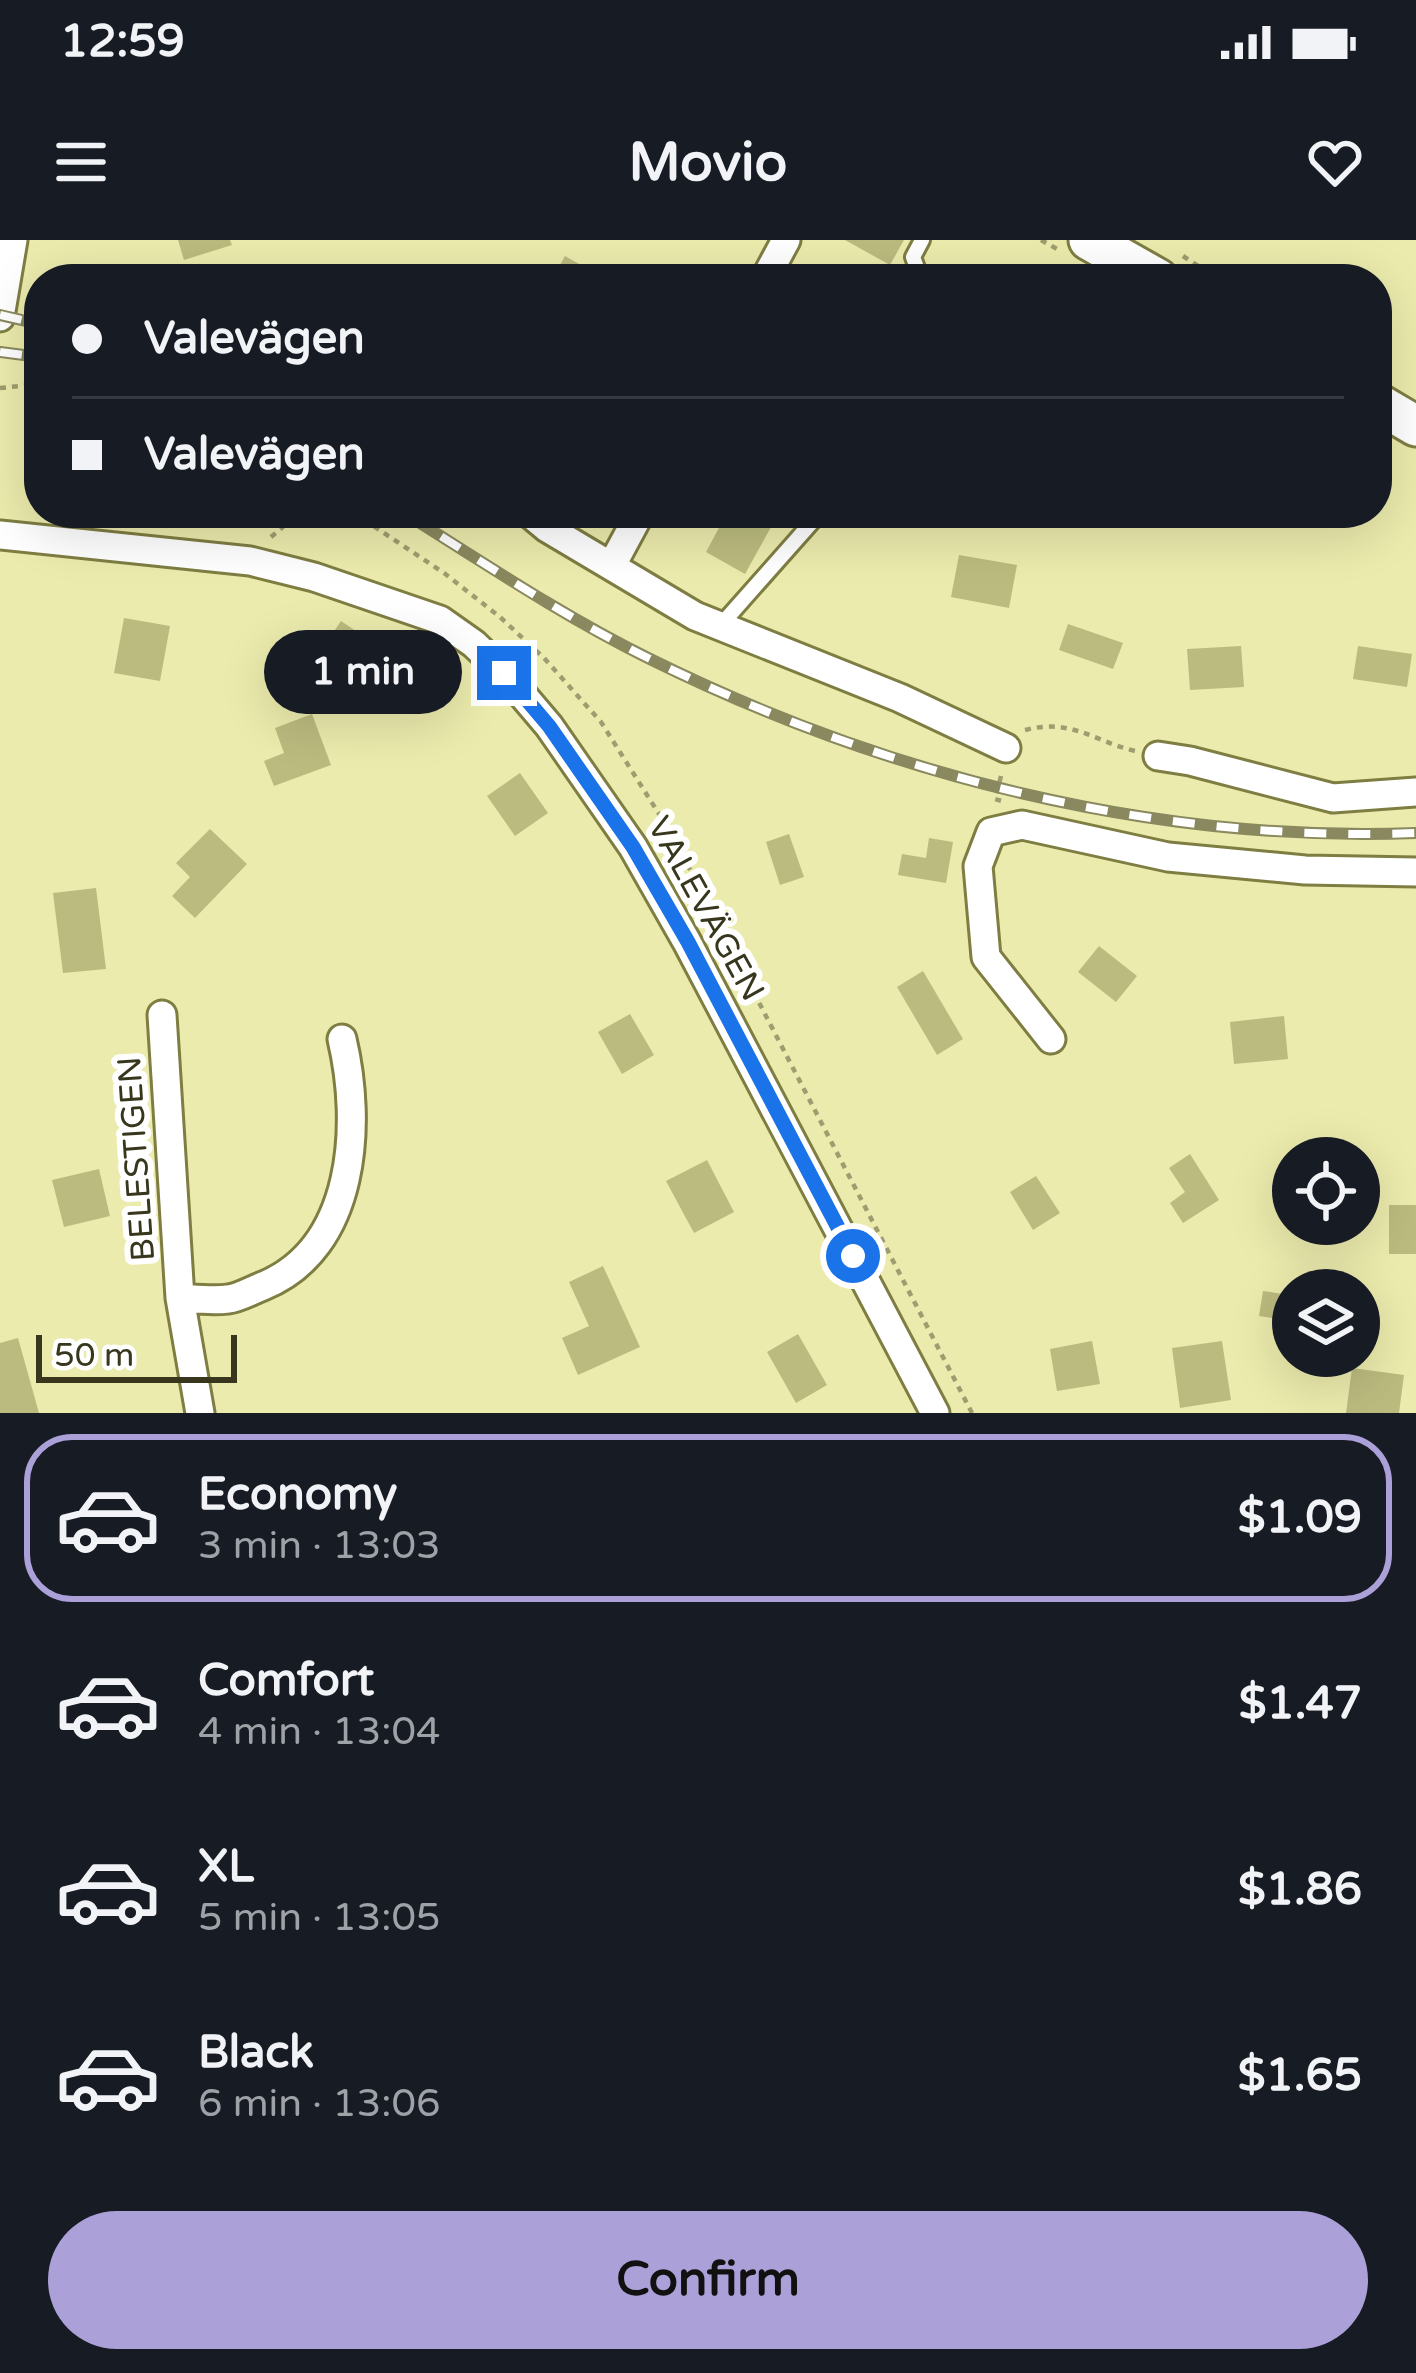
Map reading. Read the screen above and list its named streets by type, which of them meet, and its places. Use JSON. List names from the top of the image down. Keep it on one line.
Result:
{"streets":{"street":["VALEVÄGEN","BELESTIGEN"]},"scale_bar":"50 m","page":{"status":"12:59","header":"Movio","banner":["Valevägen","Valevägen"],"bubble":"1 min","scale":"50 m","list":[{"name":"Economy","note":"3 min · 13:03","value":"$1.09"},{"name":"Comfort","note":"4 min · 13:04","value":"$1.47"},{"name":"XL","note":"5 min · 13:05","value":"$1.86"},{"name":"Black","note":"6 min · 13:06","value":"$1.65"}],"buttons":"Confirm"}}
